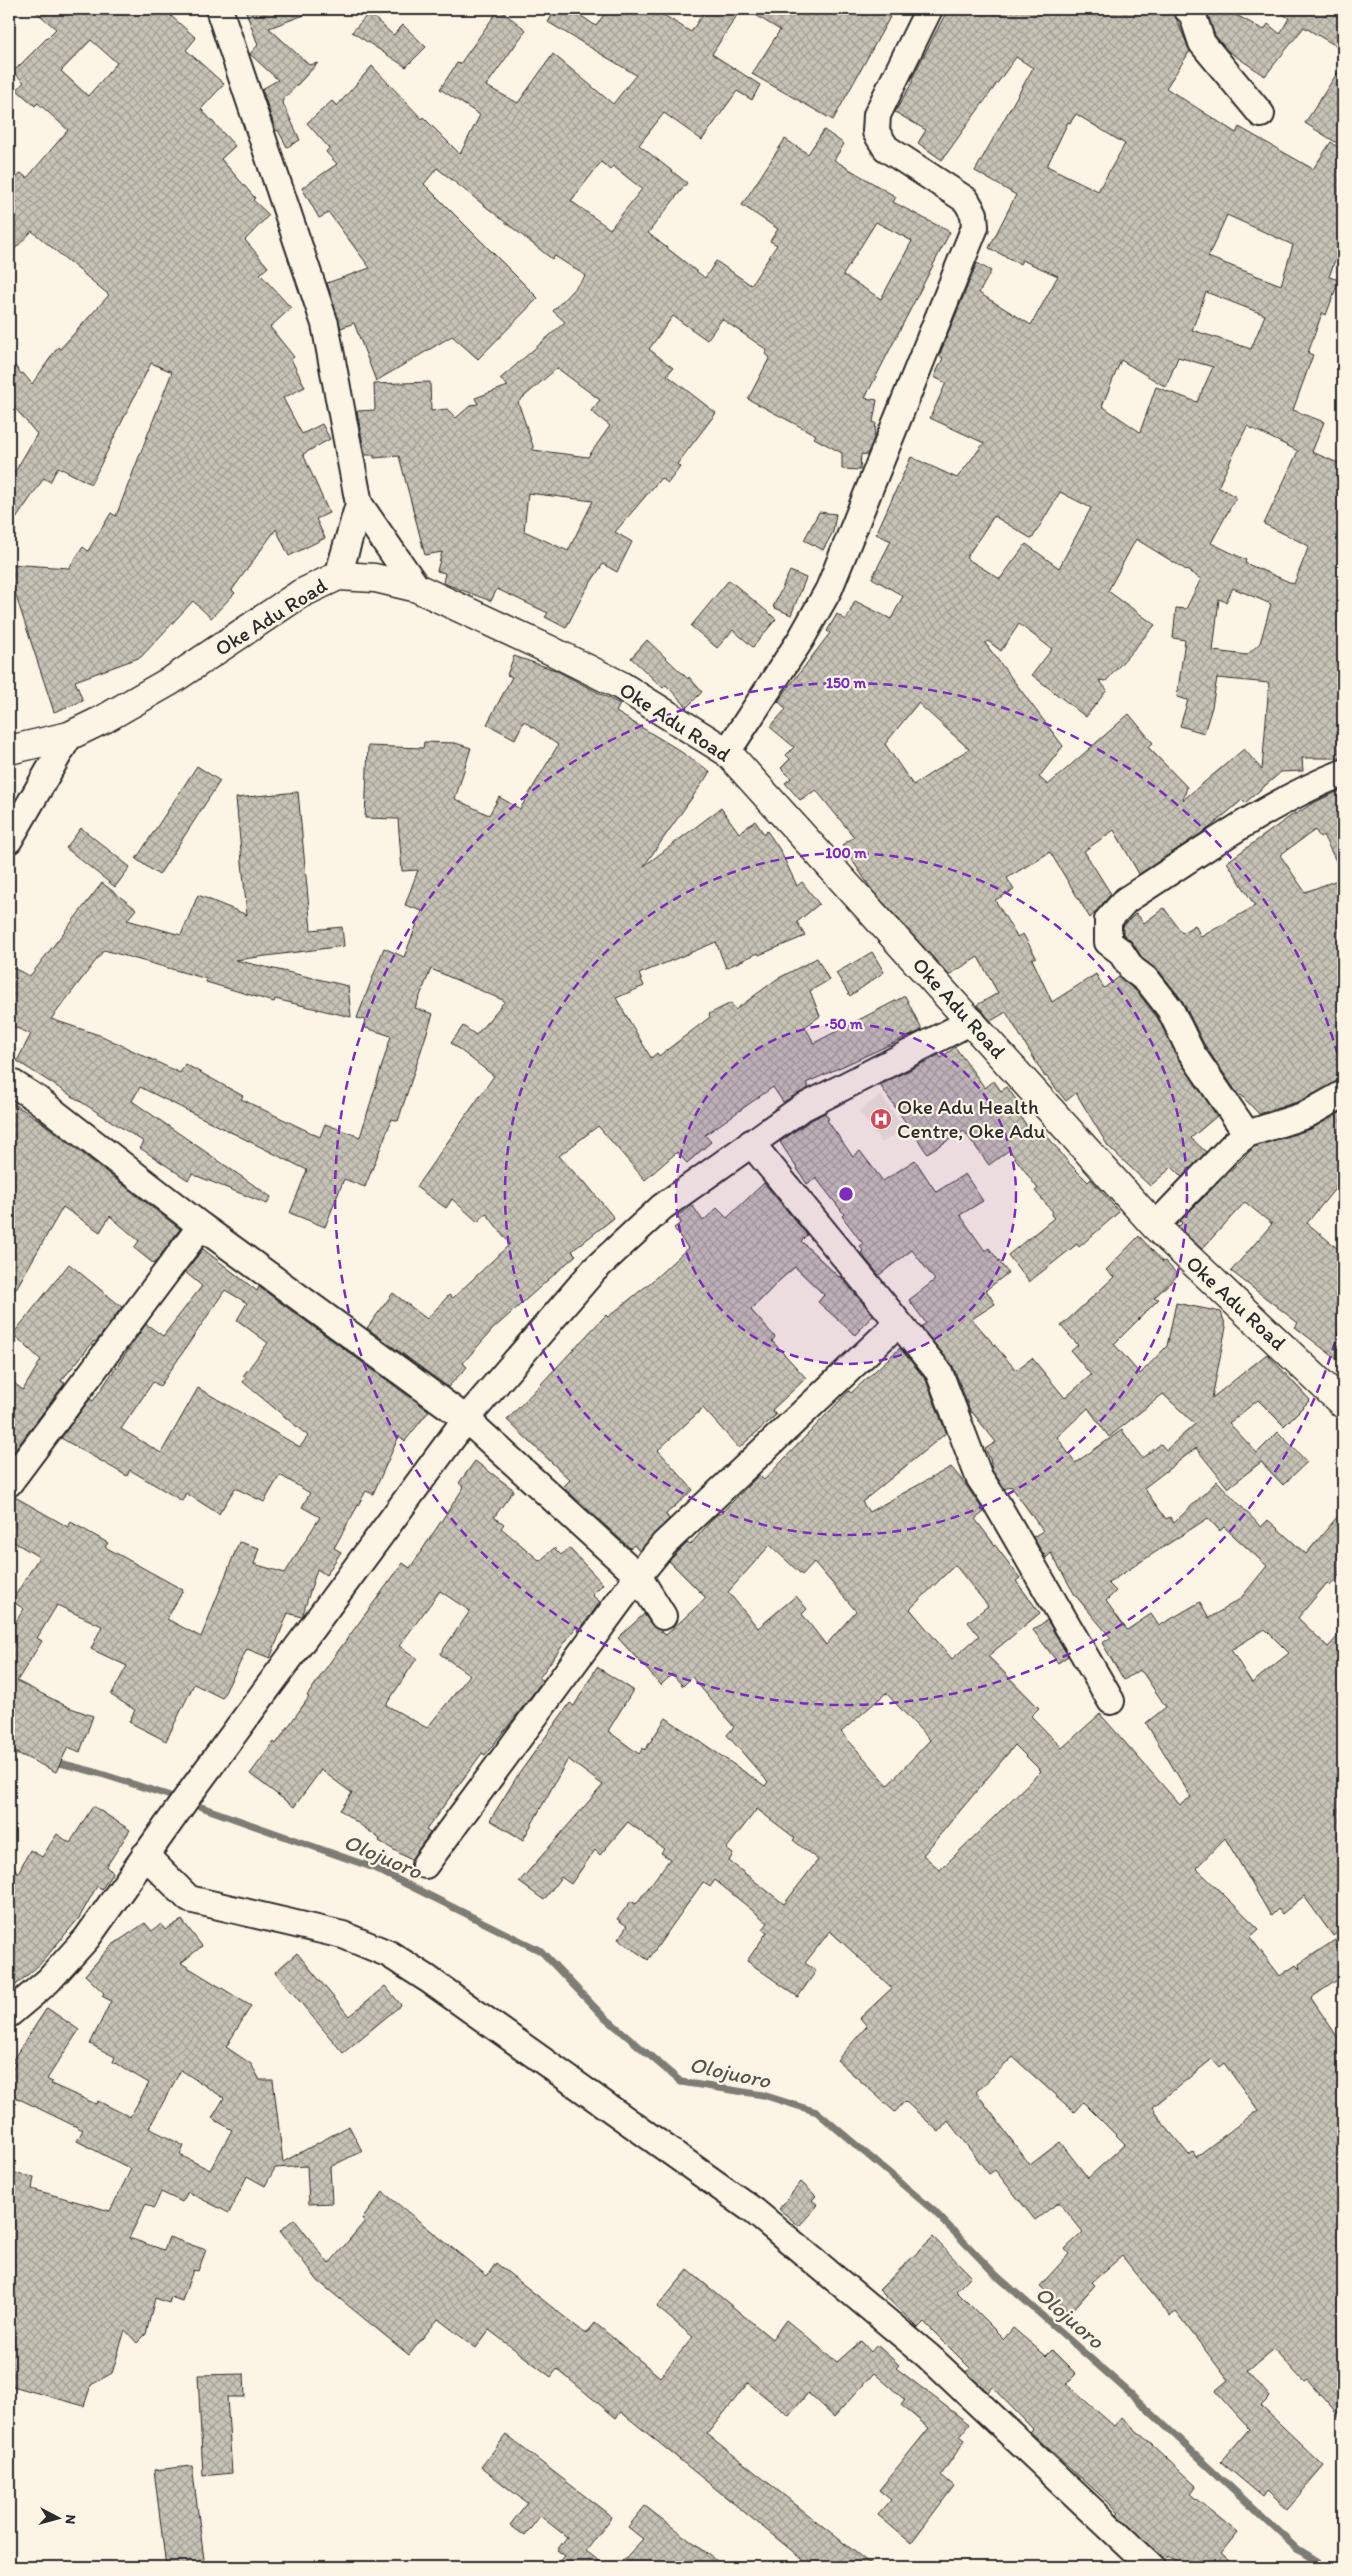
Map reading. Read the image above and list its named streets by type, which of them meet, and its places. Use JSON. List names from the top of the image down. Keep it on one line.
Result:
{"streets":{"street":["Oke Adu Road"]},"water":["Olojuoro"],"places":{"hospital":["Oke Adu Health Centre, Oke Adu"]},"north":"right","rings":["150 m","100 m","50 m"]}
